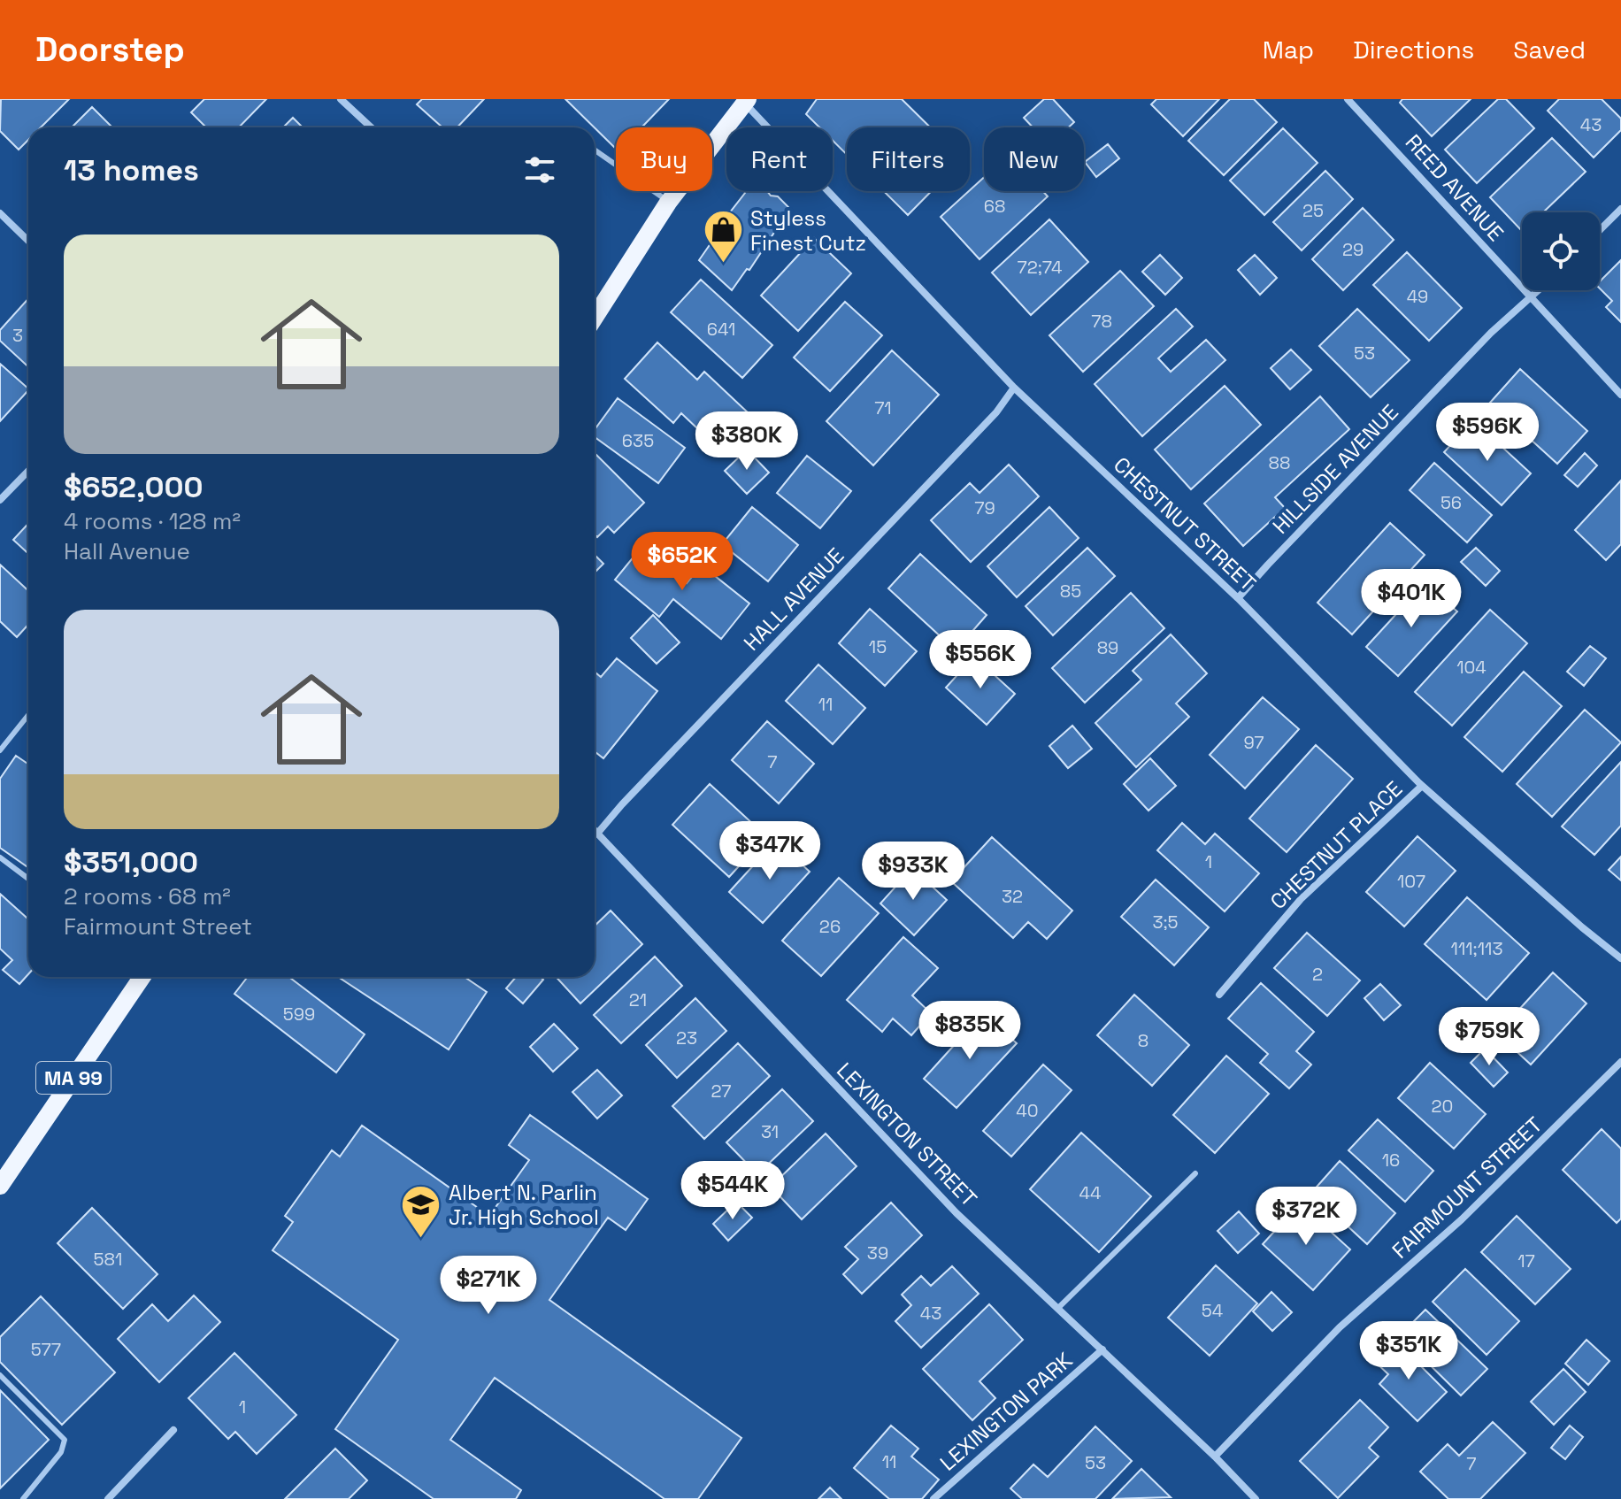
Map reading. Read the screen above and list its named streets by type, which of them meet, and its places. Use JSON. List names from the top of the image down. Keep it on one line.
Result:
{"streets":{"main road":["MA 99"],"street":["REED AVENUE","HILLSIDE AVENUE","CHESTNUT STREET","HALL AVENUE","CHESTNUT PLACE","LEXINGTON STREET","FAIRMOUNT STREET","LEXINGTON PARK"]},"crossings":[["REED AVENUE","HILLSIDE AVENUE"],["HILLSIDE AVENUE","CHESTNUT STREET"],["CHESTNUT STREET","HALL AVENUE"],["CHESTNUT STREET","CHESTNUT PLACE"],["HALL AVENUE","LEXINGTON STREET"],["LEXINGTON STREET","FAIRMOUNT STREET"],["LEXINGTON STREET","LEXINGTON PARK"]],"places":{"shop":["Styless Finest Cutz"],"school or university":["Albert N. Parlin Jr. High School"]},"house_numbers":["43","68","25","29","72;74","49","78","641","3","53","71","635","88","56","79","85","15","89","104","11","97","7","1","107","32","3;5","26","111;113","2","21","599","23","8","27","20","40","31","16","44","39","581","17","54","43","577","1","11","53","7"],"page":{"header":"Doorstep","nav":["Map","Directions","Saved"],"chip":["Buy","Rent","Filters","New"],"heading":"13 homes","list":[{"name":"$652,000","note":"4 rooms · 128 m² · Hall Avenue"},{"name":"$351,000","note":"2 rooms · 68 m² · Fairmount Street"}],"price":["$596K","$380K","$652K","$401K","$556K","$347K","$933K","$835K","$759K","$544K","$372K","$271K","$351K"]}}
